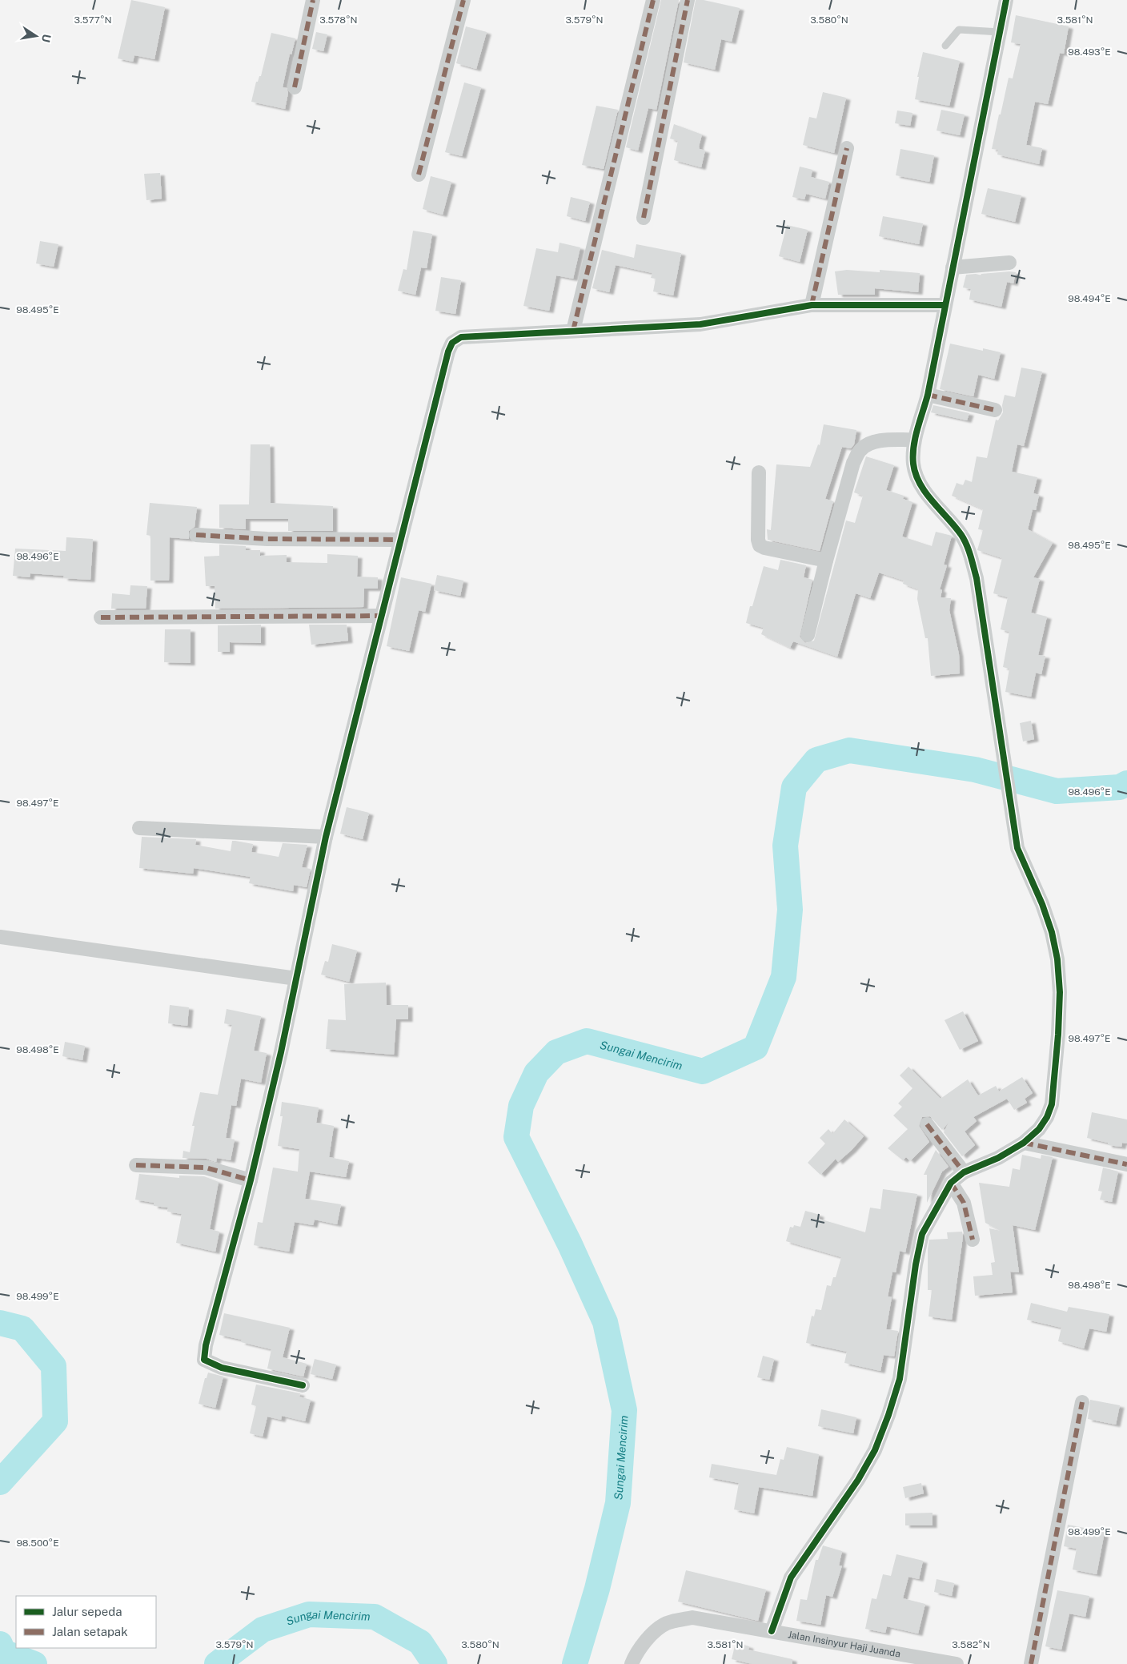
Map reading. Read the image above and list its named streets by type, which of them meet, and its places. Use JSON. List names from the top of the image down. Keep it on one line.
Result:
{"streets":{"street":["Jalan Insinyur Haji Juanda"]},"water":["Sungai Mencirim"],"legend":["Jalur sepeda","Jalan setapak"],"north":"right","coordinates":["3.577°N","3.578°N","3.579°N","3.580°N","3.581°N","98.493°E","98.494°E","98.495°E","98.496°E","98.497°E","98.498°E","98.499°E","98.500°E","3.582°N"]}
